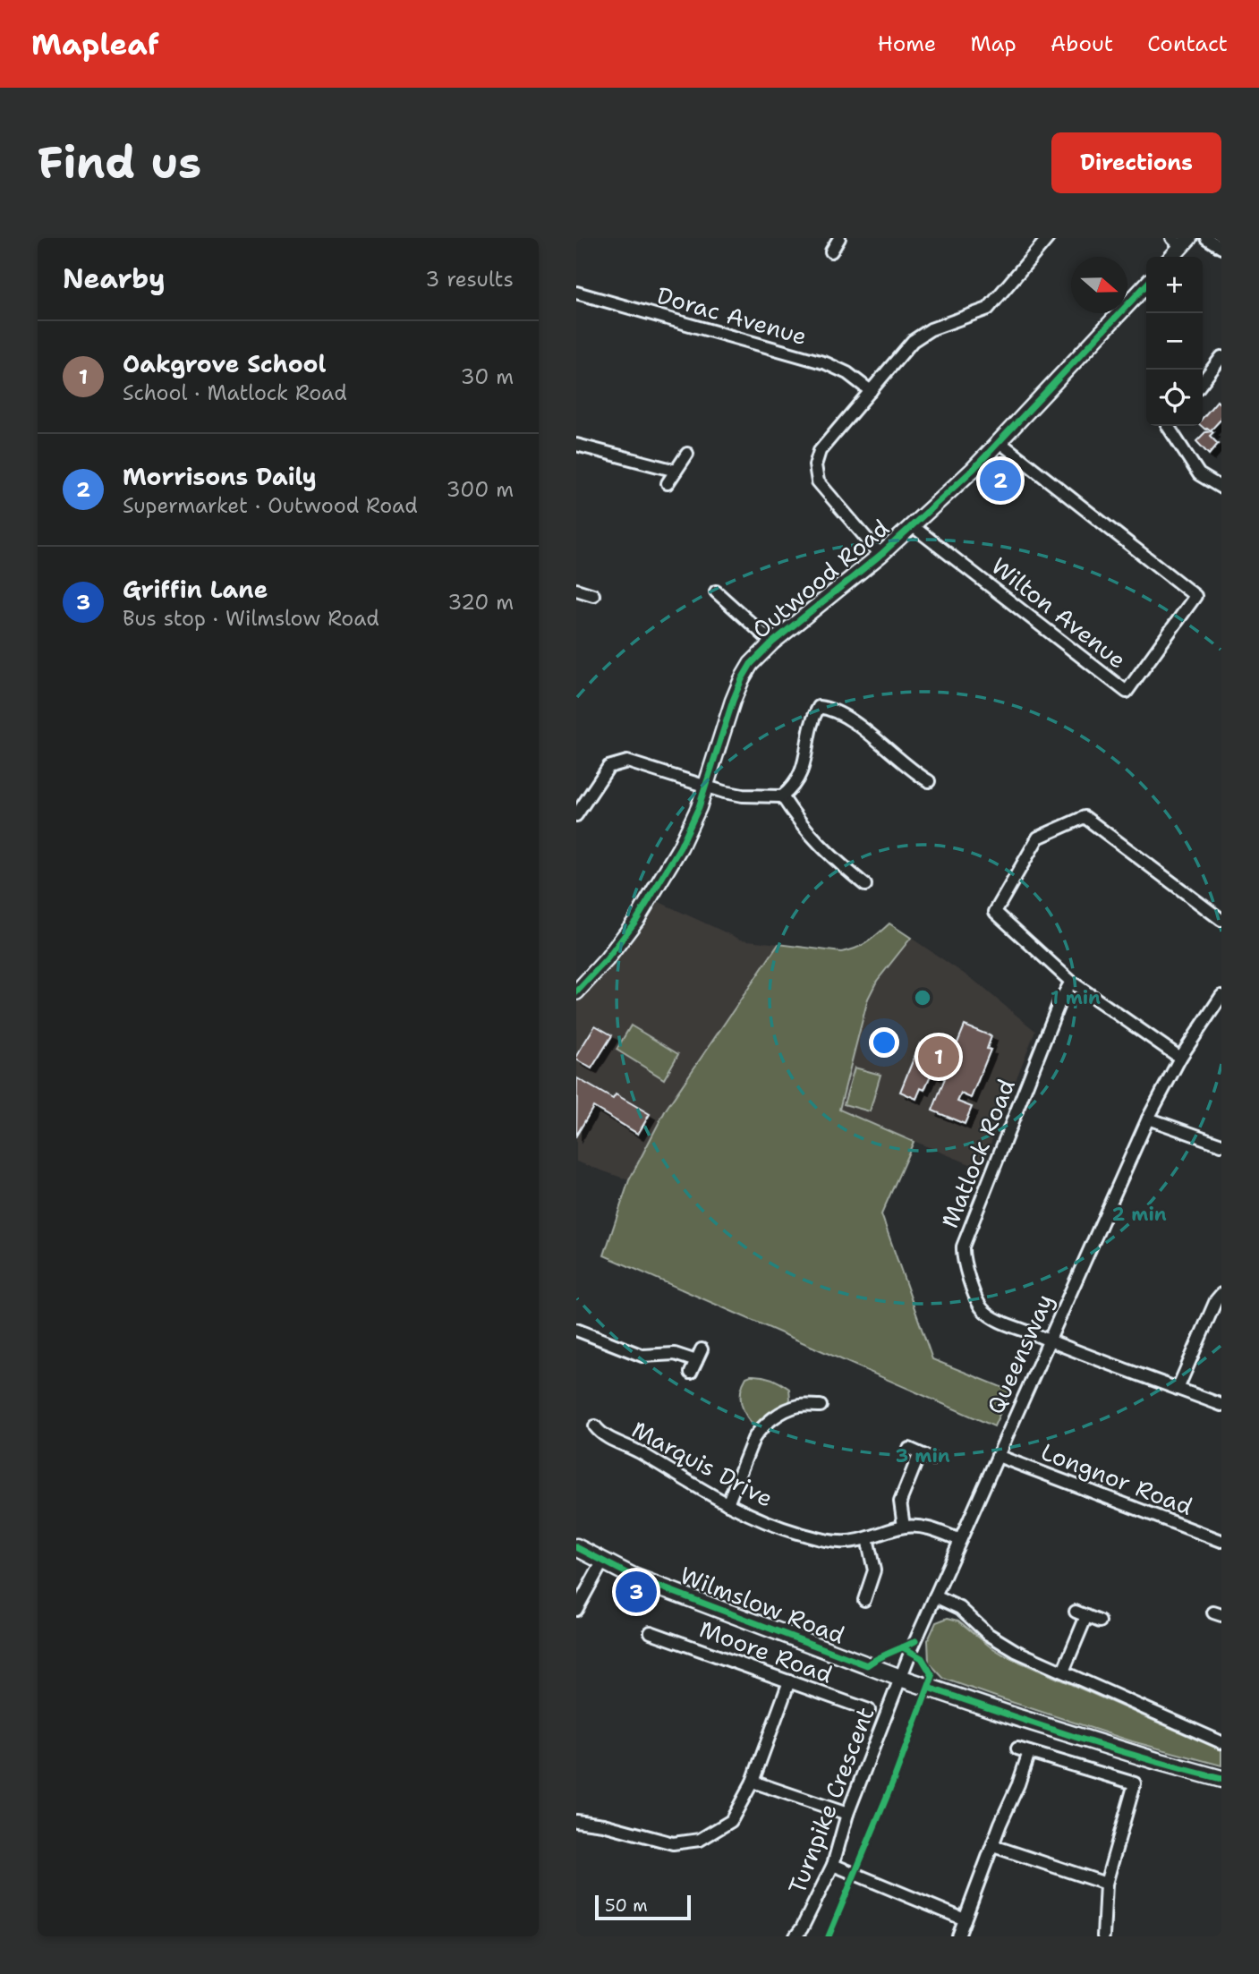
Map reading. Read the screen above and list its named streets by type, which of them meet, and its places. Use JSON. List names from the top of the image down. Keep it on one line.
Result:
{"streets":{"main road":["Wilmslow Road"],"street":["Dorac Avenue","Outwood Road","Wilton Avenue","Matlock Road","Queensway","Marquis Drive","Longnor Road","Moore Road","Turnpike Crescent"]},"crossings":[["Outwood Road","Wilton Avenue"],["Matlock Road","Queensway"],["Queensway","Marquis Drive"],["Queensway","Longnor Road"],["Queensway","Wilmslow Road"],["Queensway","Turnpike Crescent"],["Wilmslow Road","Turnpike Crescent"]],"scale_bar":"50 m","north":"right","page":{"header":"Mapleaf","nav":["Home","Map","About","Contact"],"buttons":"Directions","title":"Find us","heading":["Nearby","3 results"],"map_buttons":["+","−"],"list":[{"mark":"1","name":"Oakgrove School","note":"School · Matlock Road","value":"30 m"},{"mark":"2","name":"Morrisons Daily","note":"Supermarket · Outwood Road","value":"300 m"},{"mark":"3","name":"Griffin Lane","note":"Bus stop · Wilmslow Road","value":"320 m"}],"pins":["2","1","3"],"scale":"50 m"},"rings":["1 min","2 min","3 min"]}
